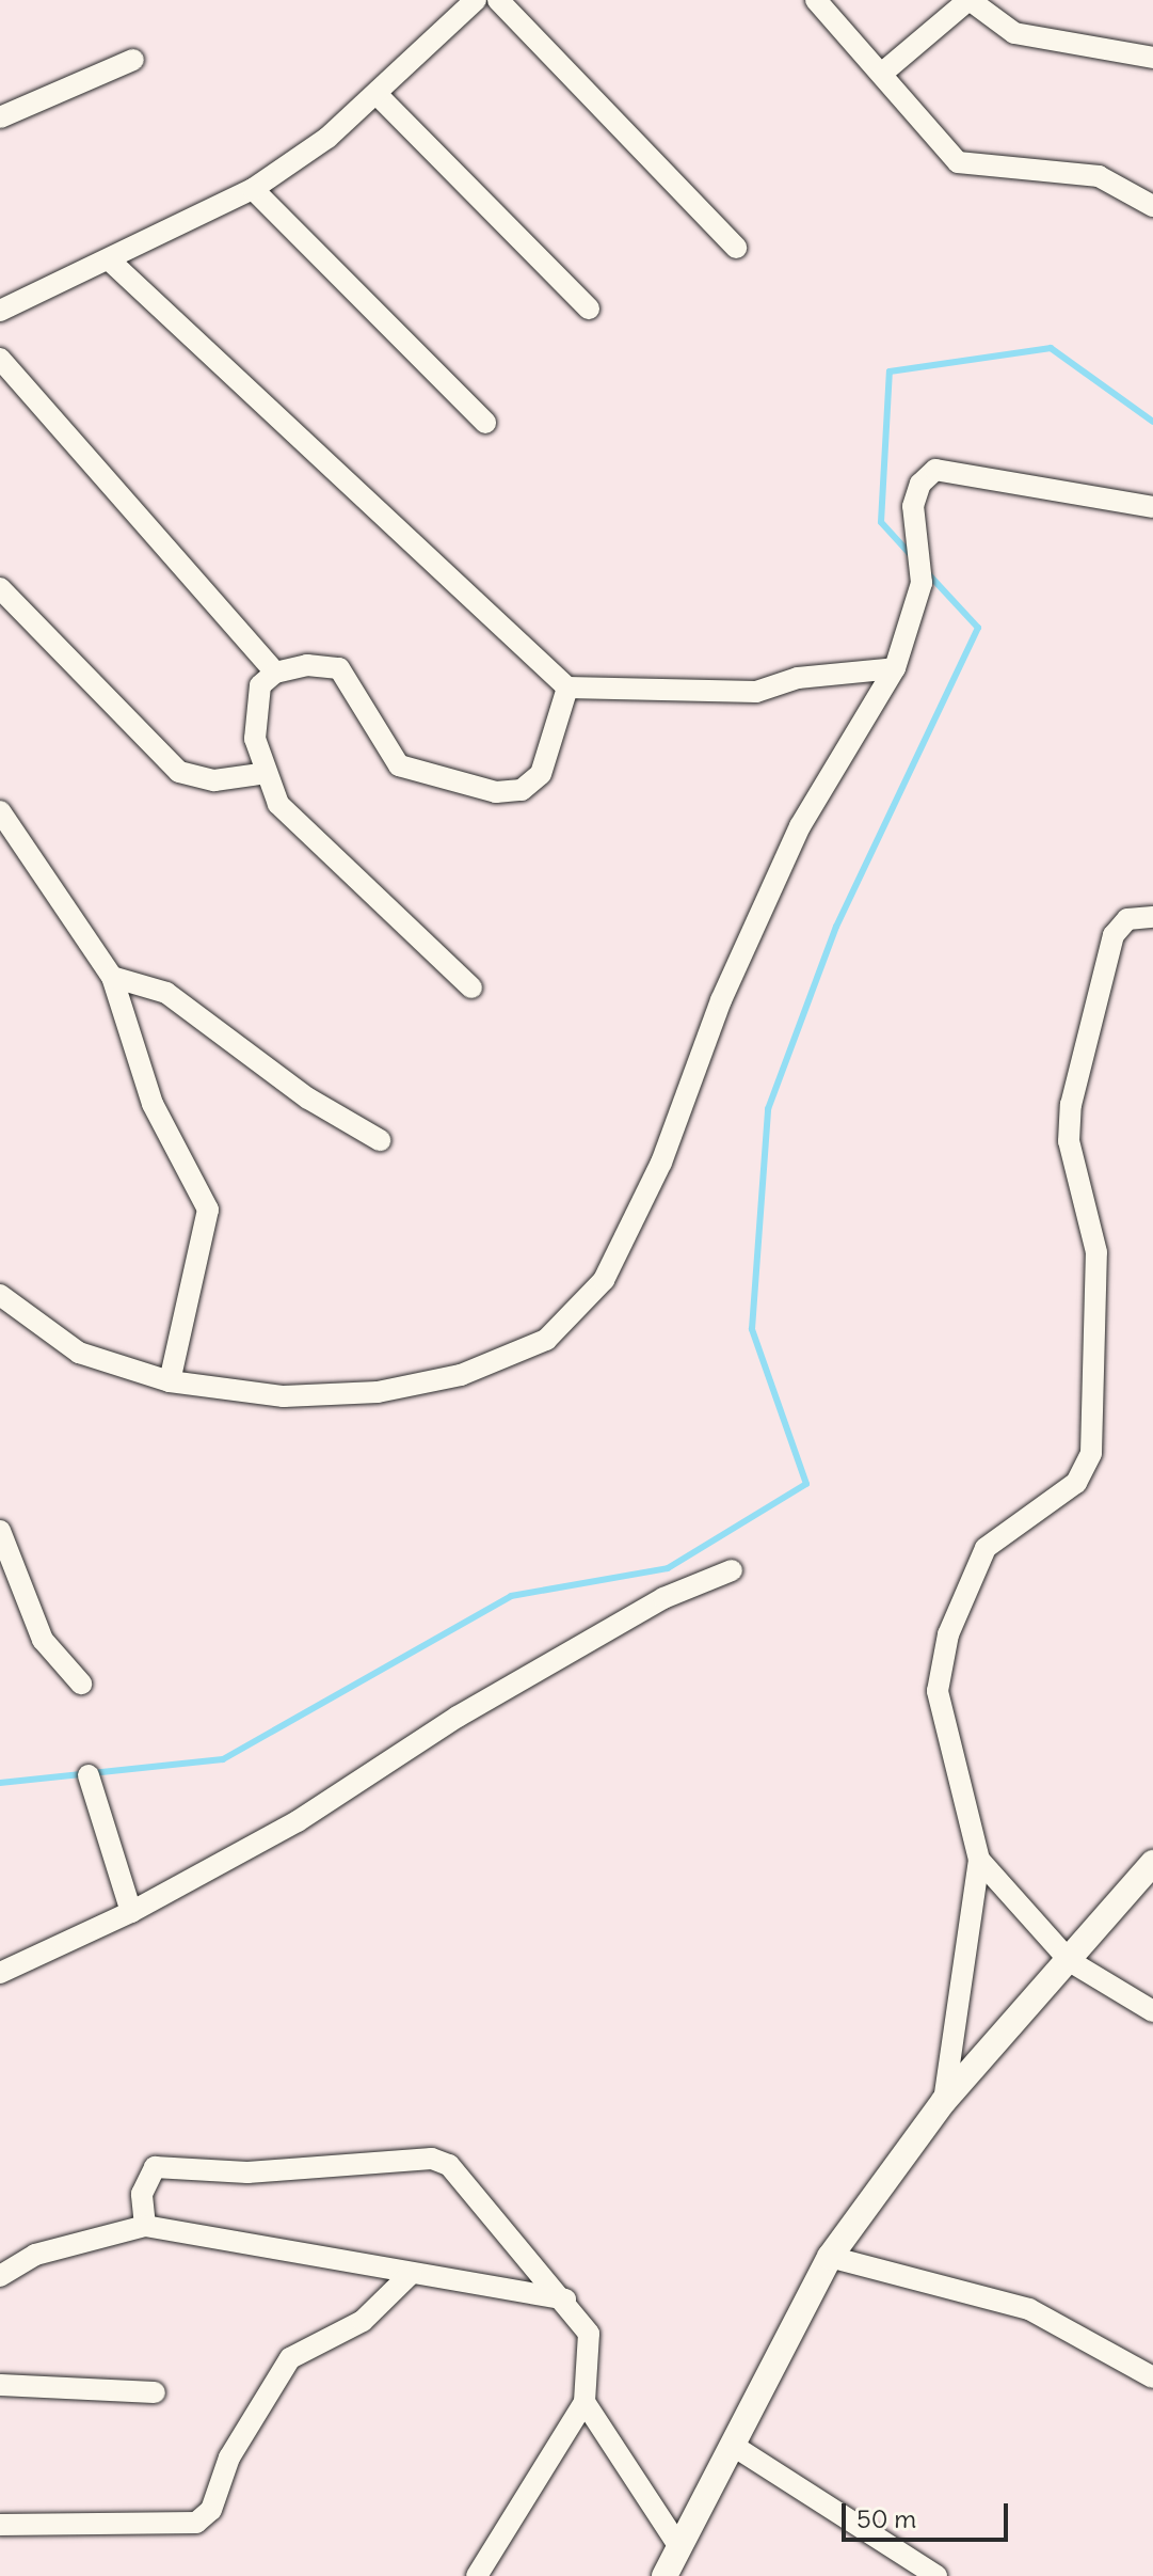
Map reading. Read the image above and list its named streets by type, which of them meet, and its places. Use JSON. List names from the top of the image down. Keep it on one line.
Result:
{"scale_bar":"50 m"}
